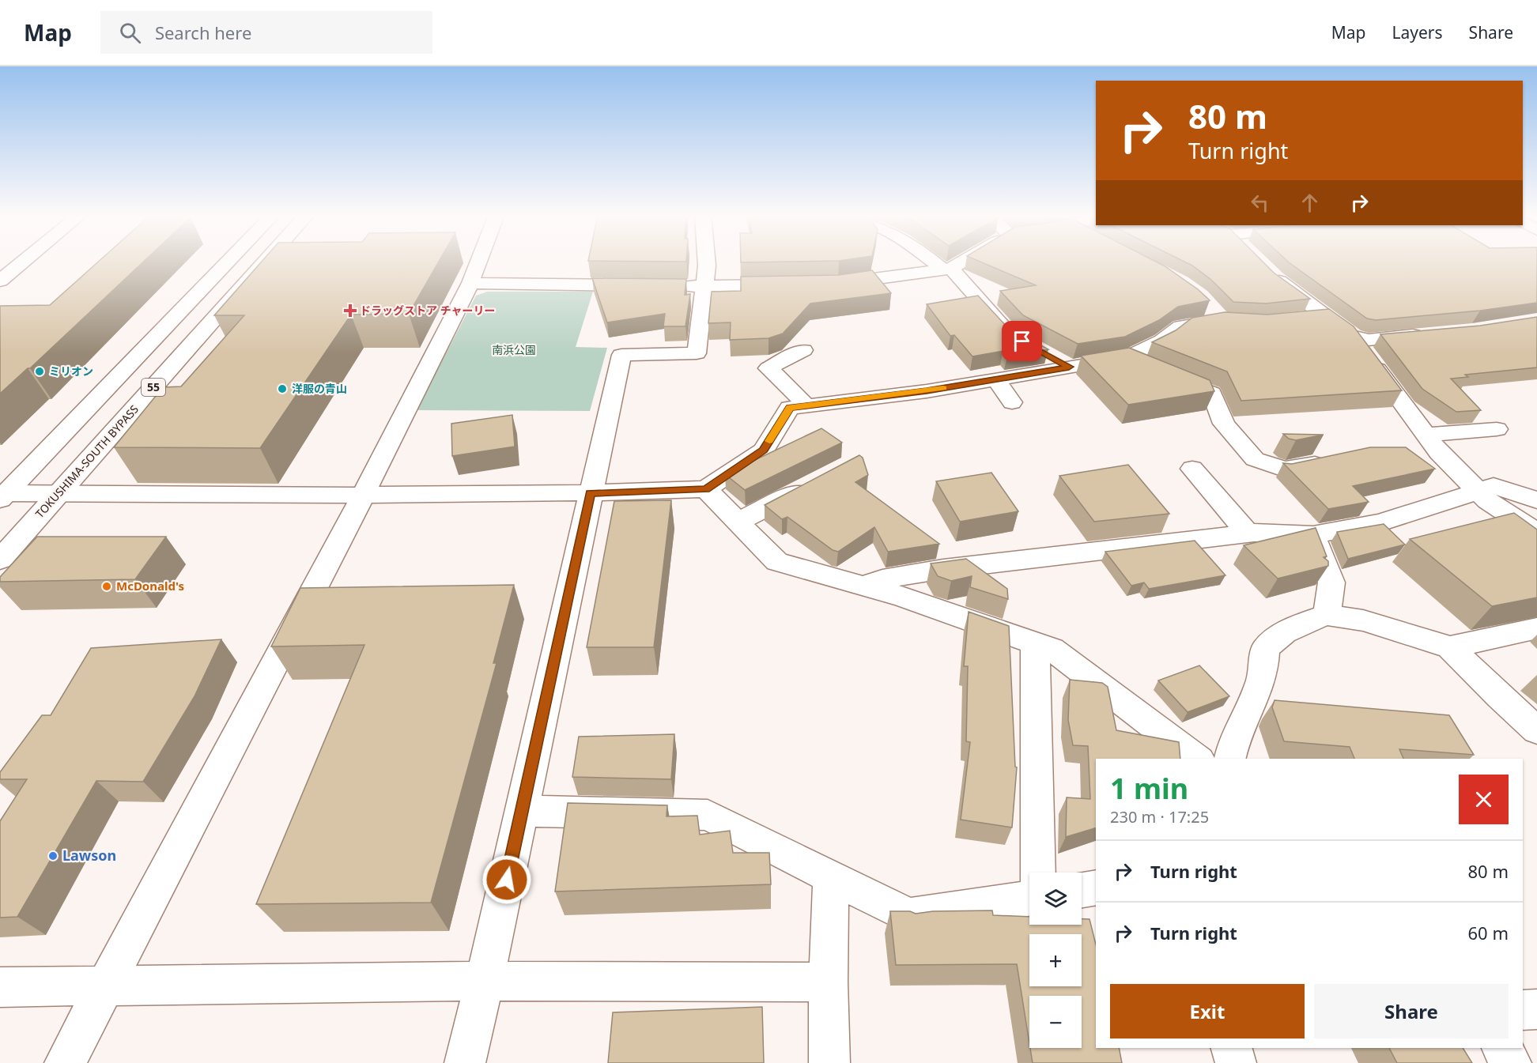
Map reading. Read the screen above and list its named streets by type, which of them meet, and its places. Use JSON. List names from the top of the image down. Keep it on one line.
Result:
{"streets":{"main road":["55","TOKUSHIMA-SOUTH BYPASS"]},"parks":["南浜公園"],"places":{"health":["ドラッグストア チャーリー"],"other":["ミリオン","洋服の青山","McDonald's","Lawson"]},"page":{"header":"Map","search":"Search here","nav":["Map","Layers","Share"],"turn":["80 m","Turn right"],"heading":["1 min","230 m · 17:25"],"list":[{"name":"Turn right","value":"80 m"},{"name":"Turn right","value":"60 m"}],"map_buttons":["+","−"],"buttons":["Exit","Share"]}}
